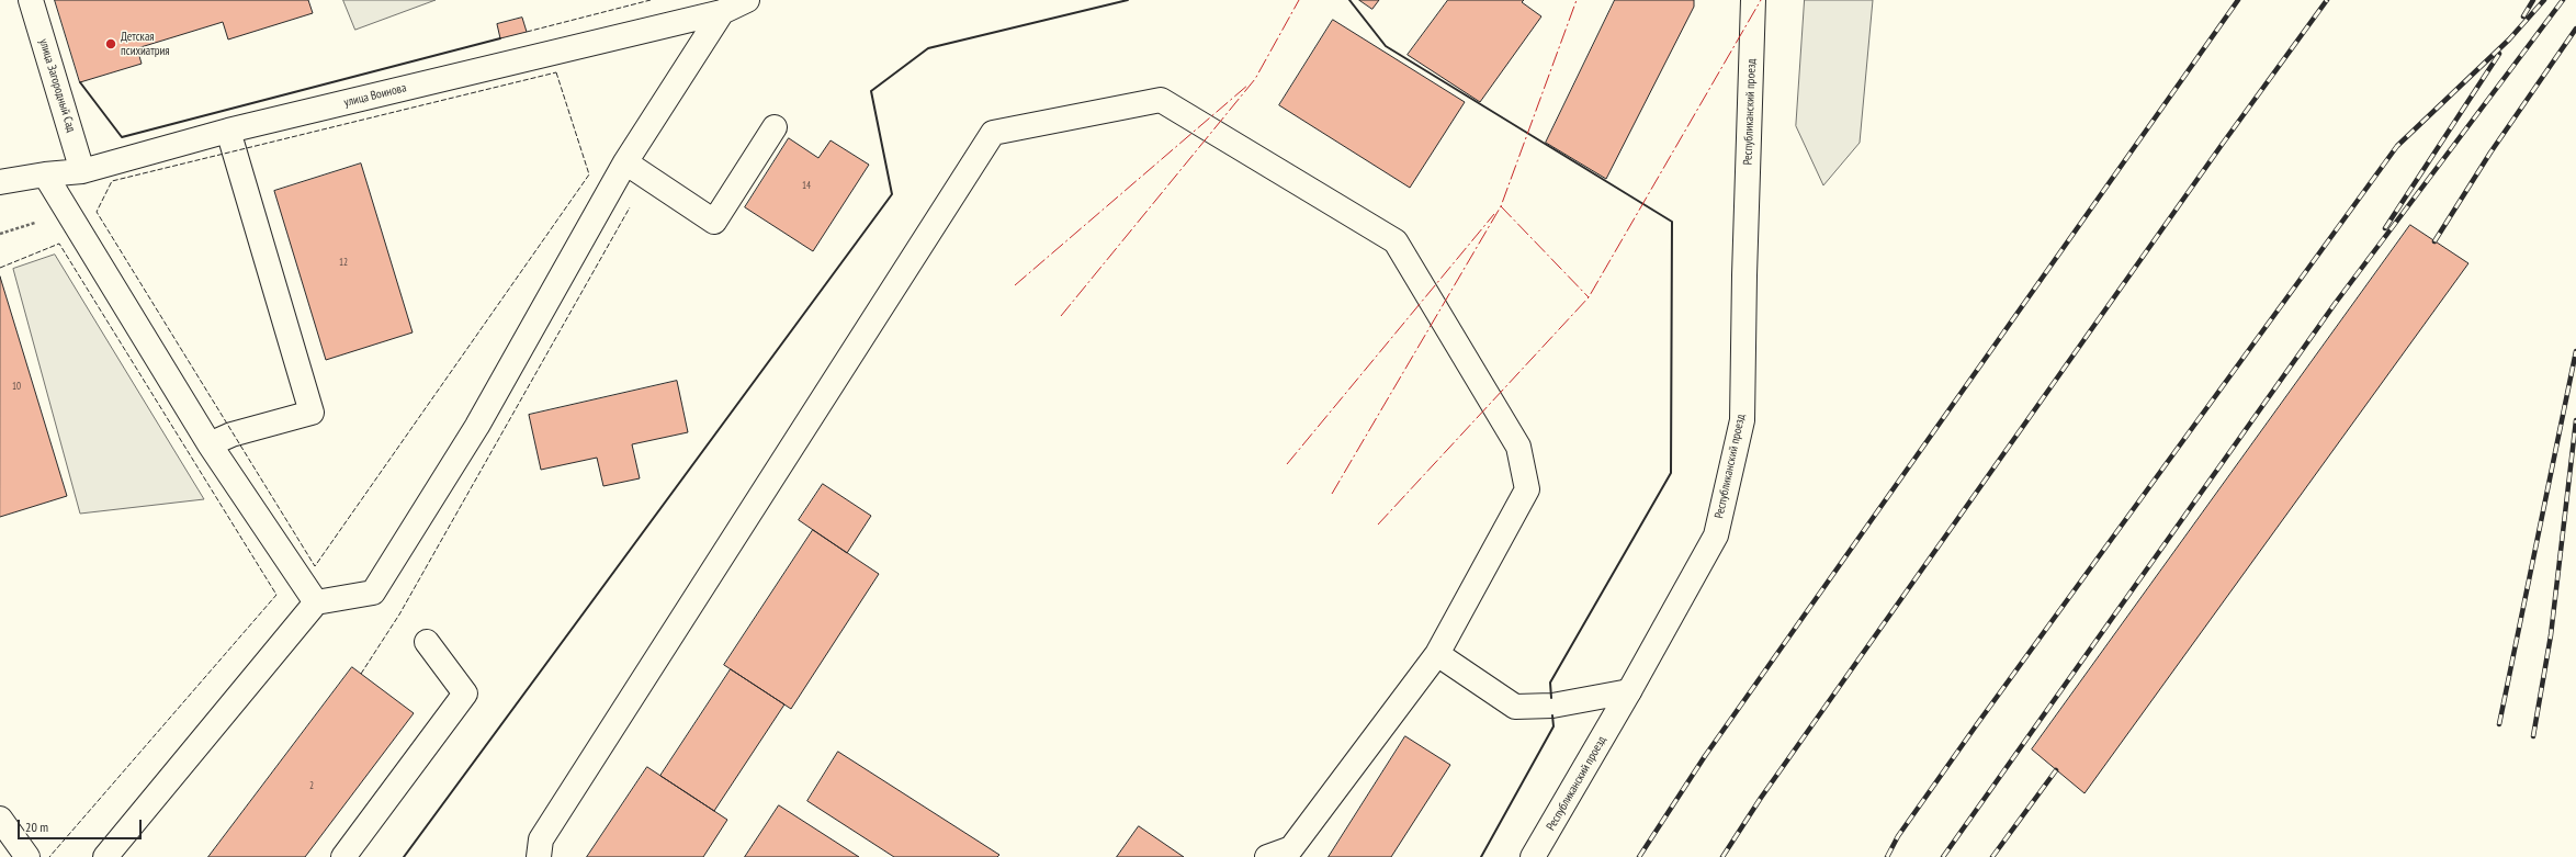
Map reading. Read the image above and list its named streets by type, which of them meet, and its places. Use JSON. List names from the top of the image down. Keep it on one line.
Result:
{"streets":{"street":["улица Загородный Сад","улица Воинова","Республиканский проезд"]},"crossings":[["улица Загородный Сад","улица Воинова"]],"places":["Детская психиатрия"],"house_numbers":["14","12","10","2"],"scale_bar":"20 m"}
